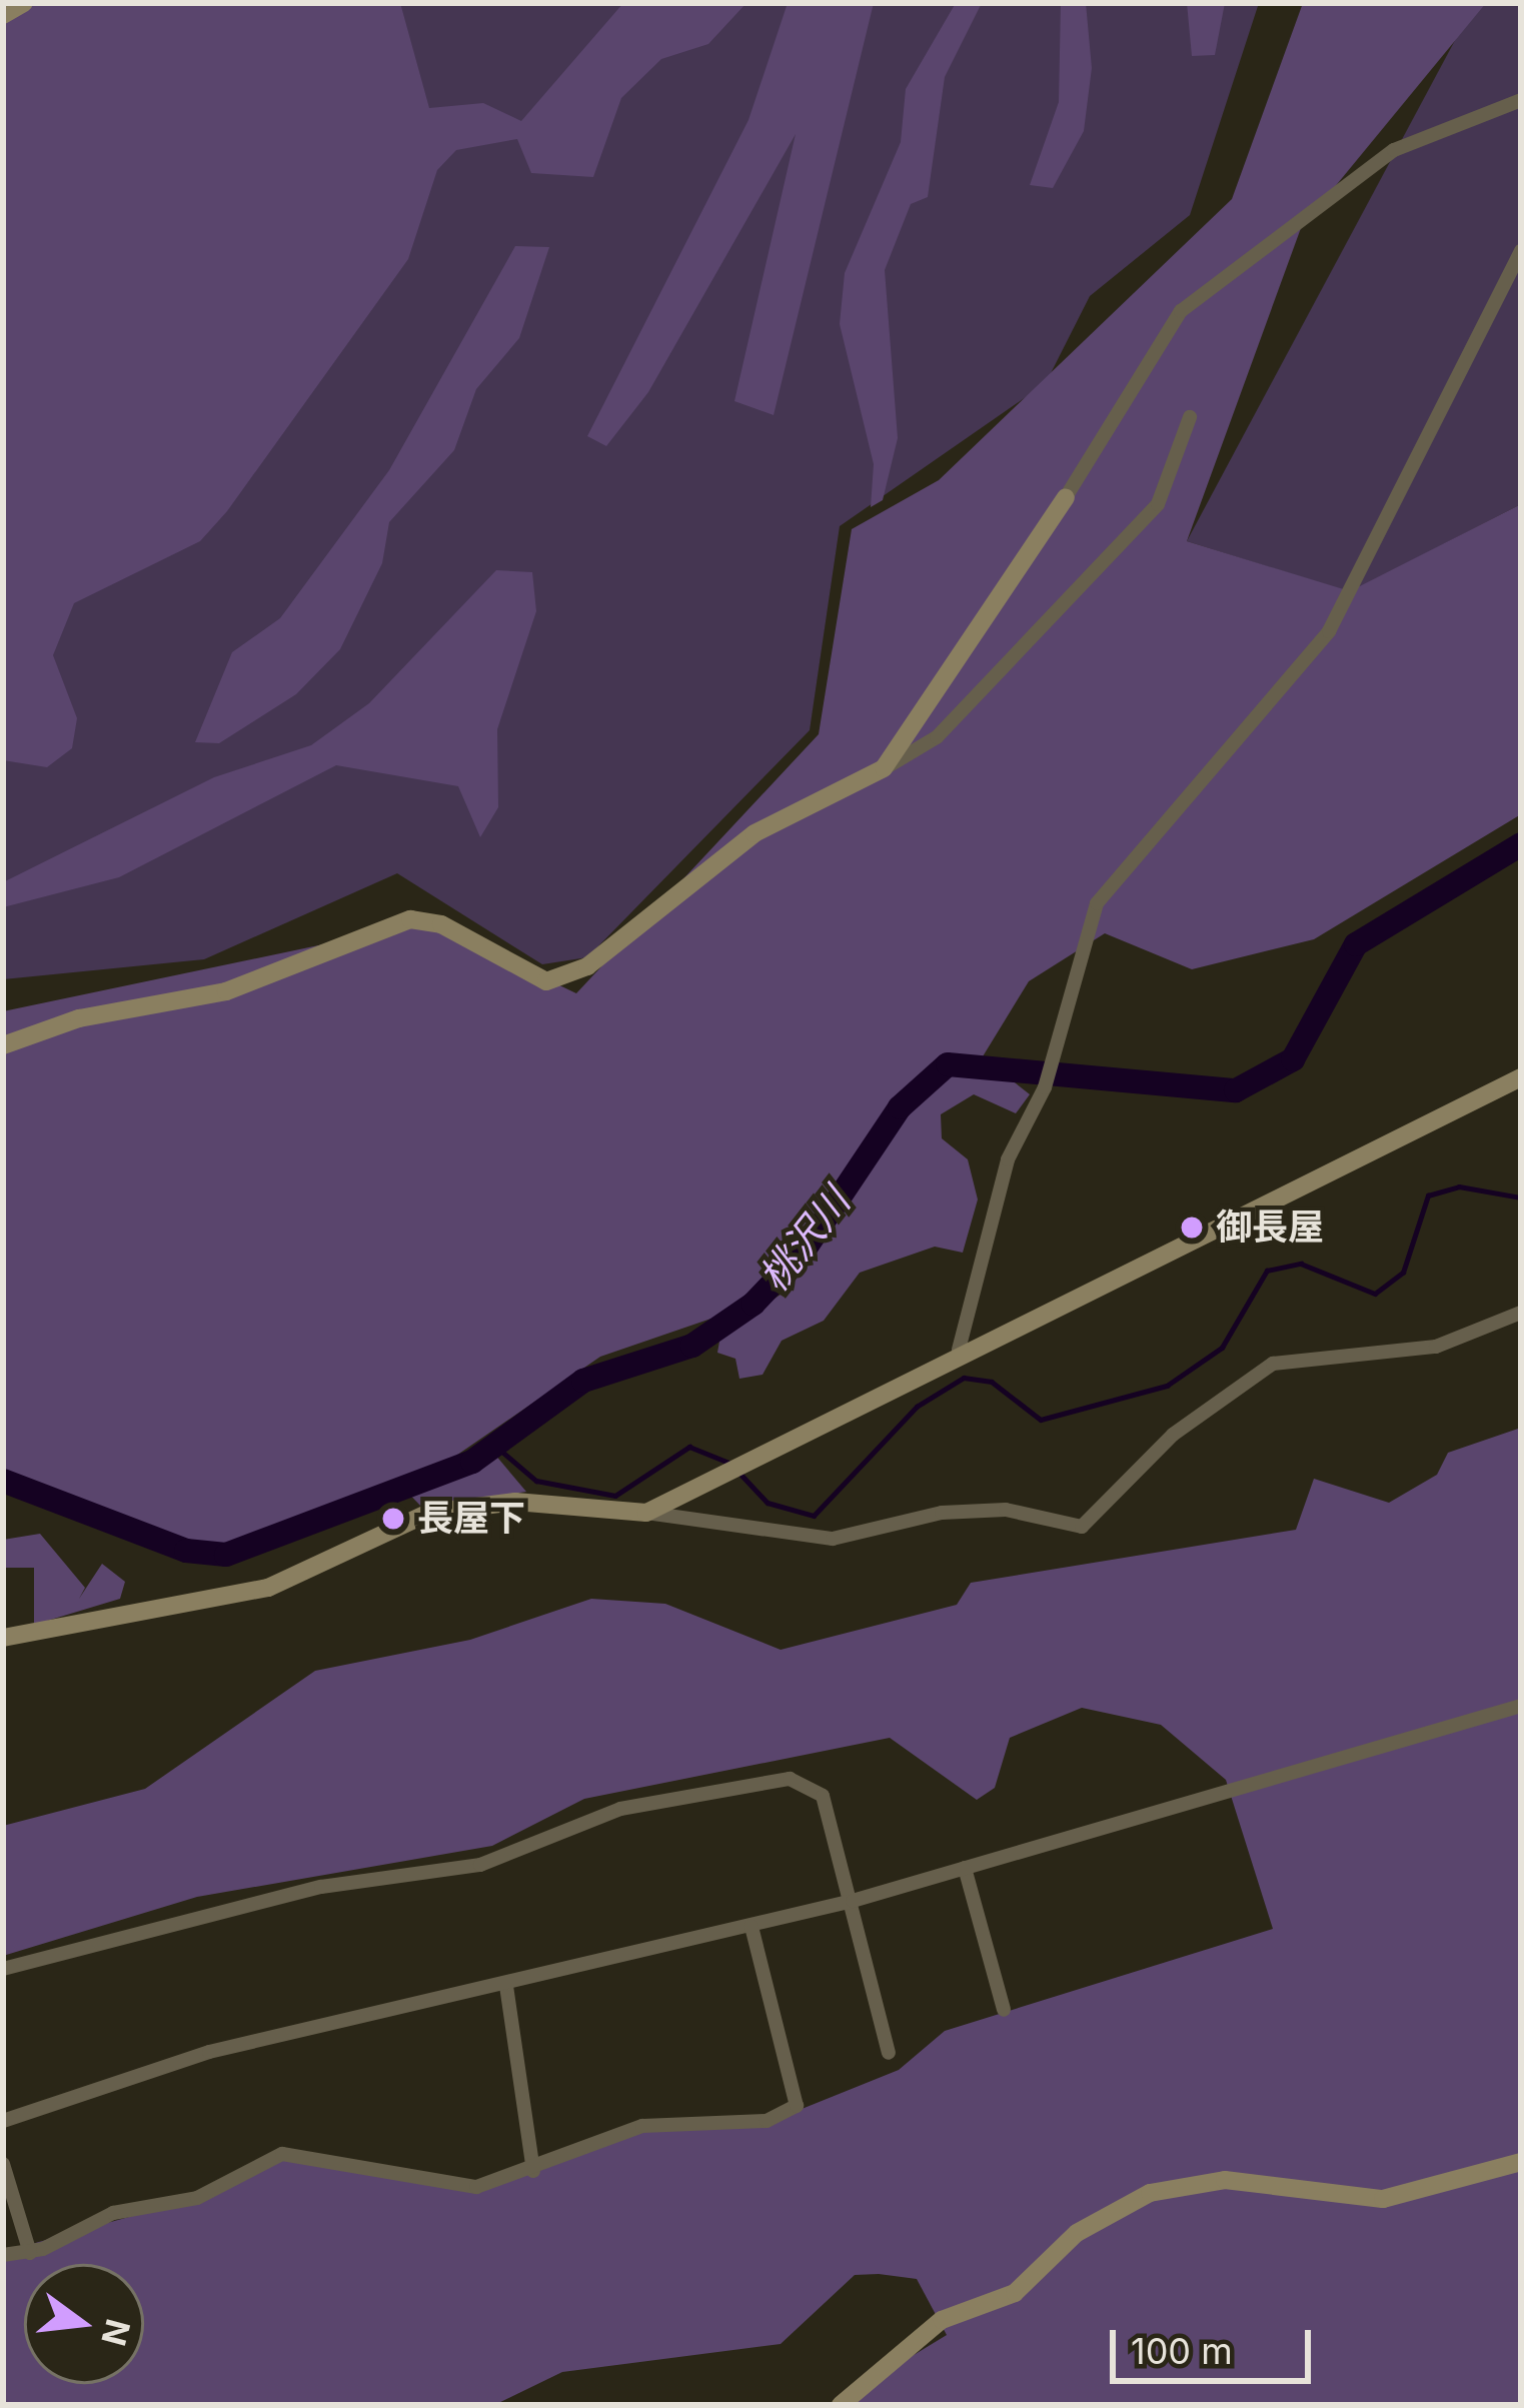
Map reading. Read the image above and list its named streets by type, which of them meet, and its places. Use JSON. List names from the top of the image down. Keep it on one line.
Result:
{"water":["桃沢川"],"places":["御長屋","長屋下"],"scale_bar":"100 m","north":"right"}
